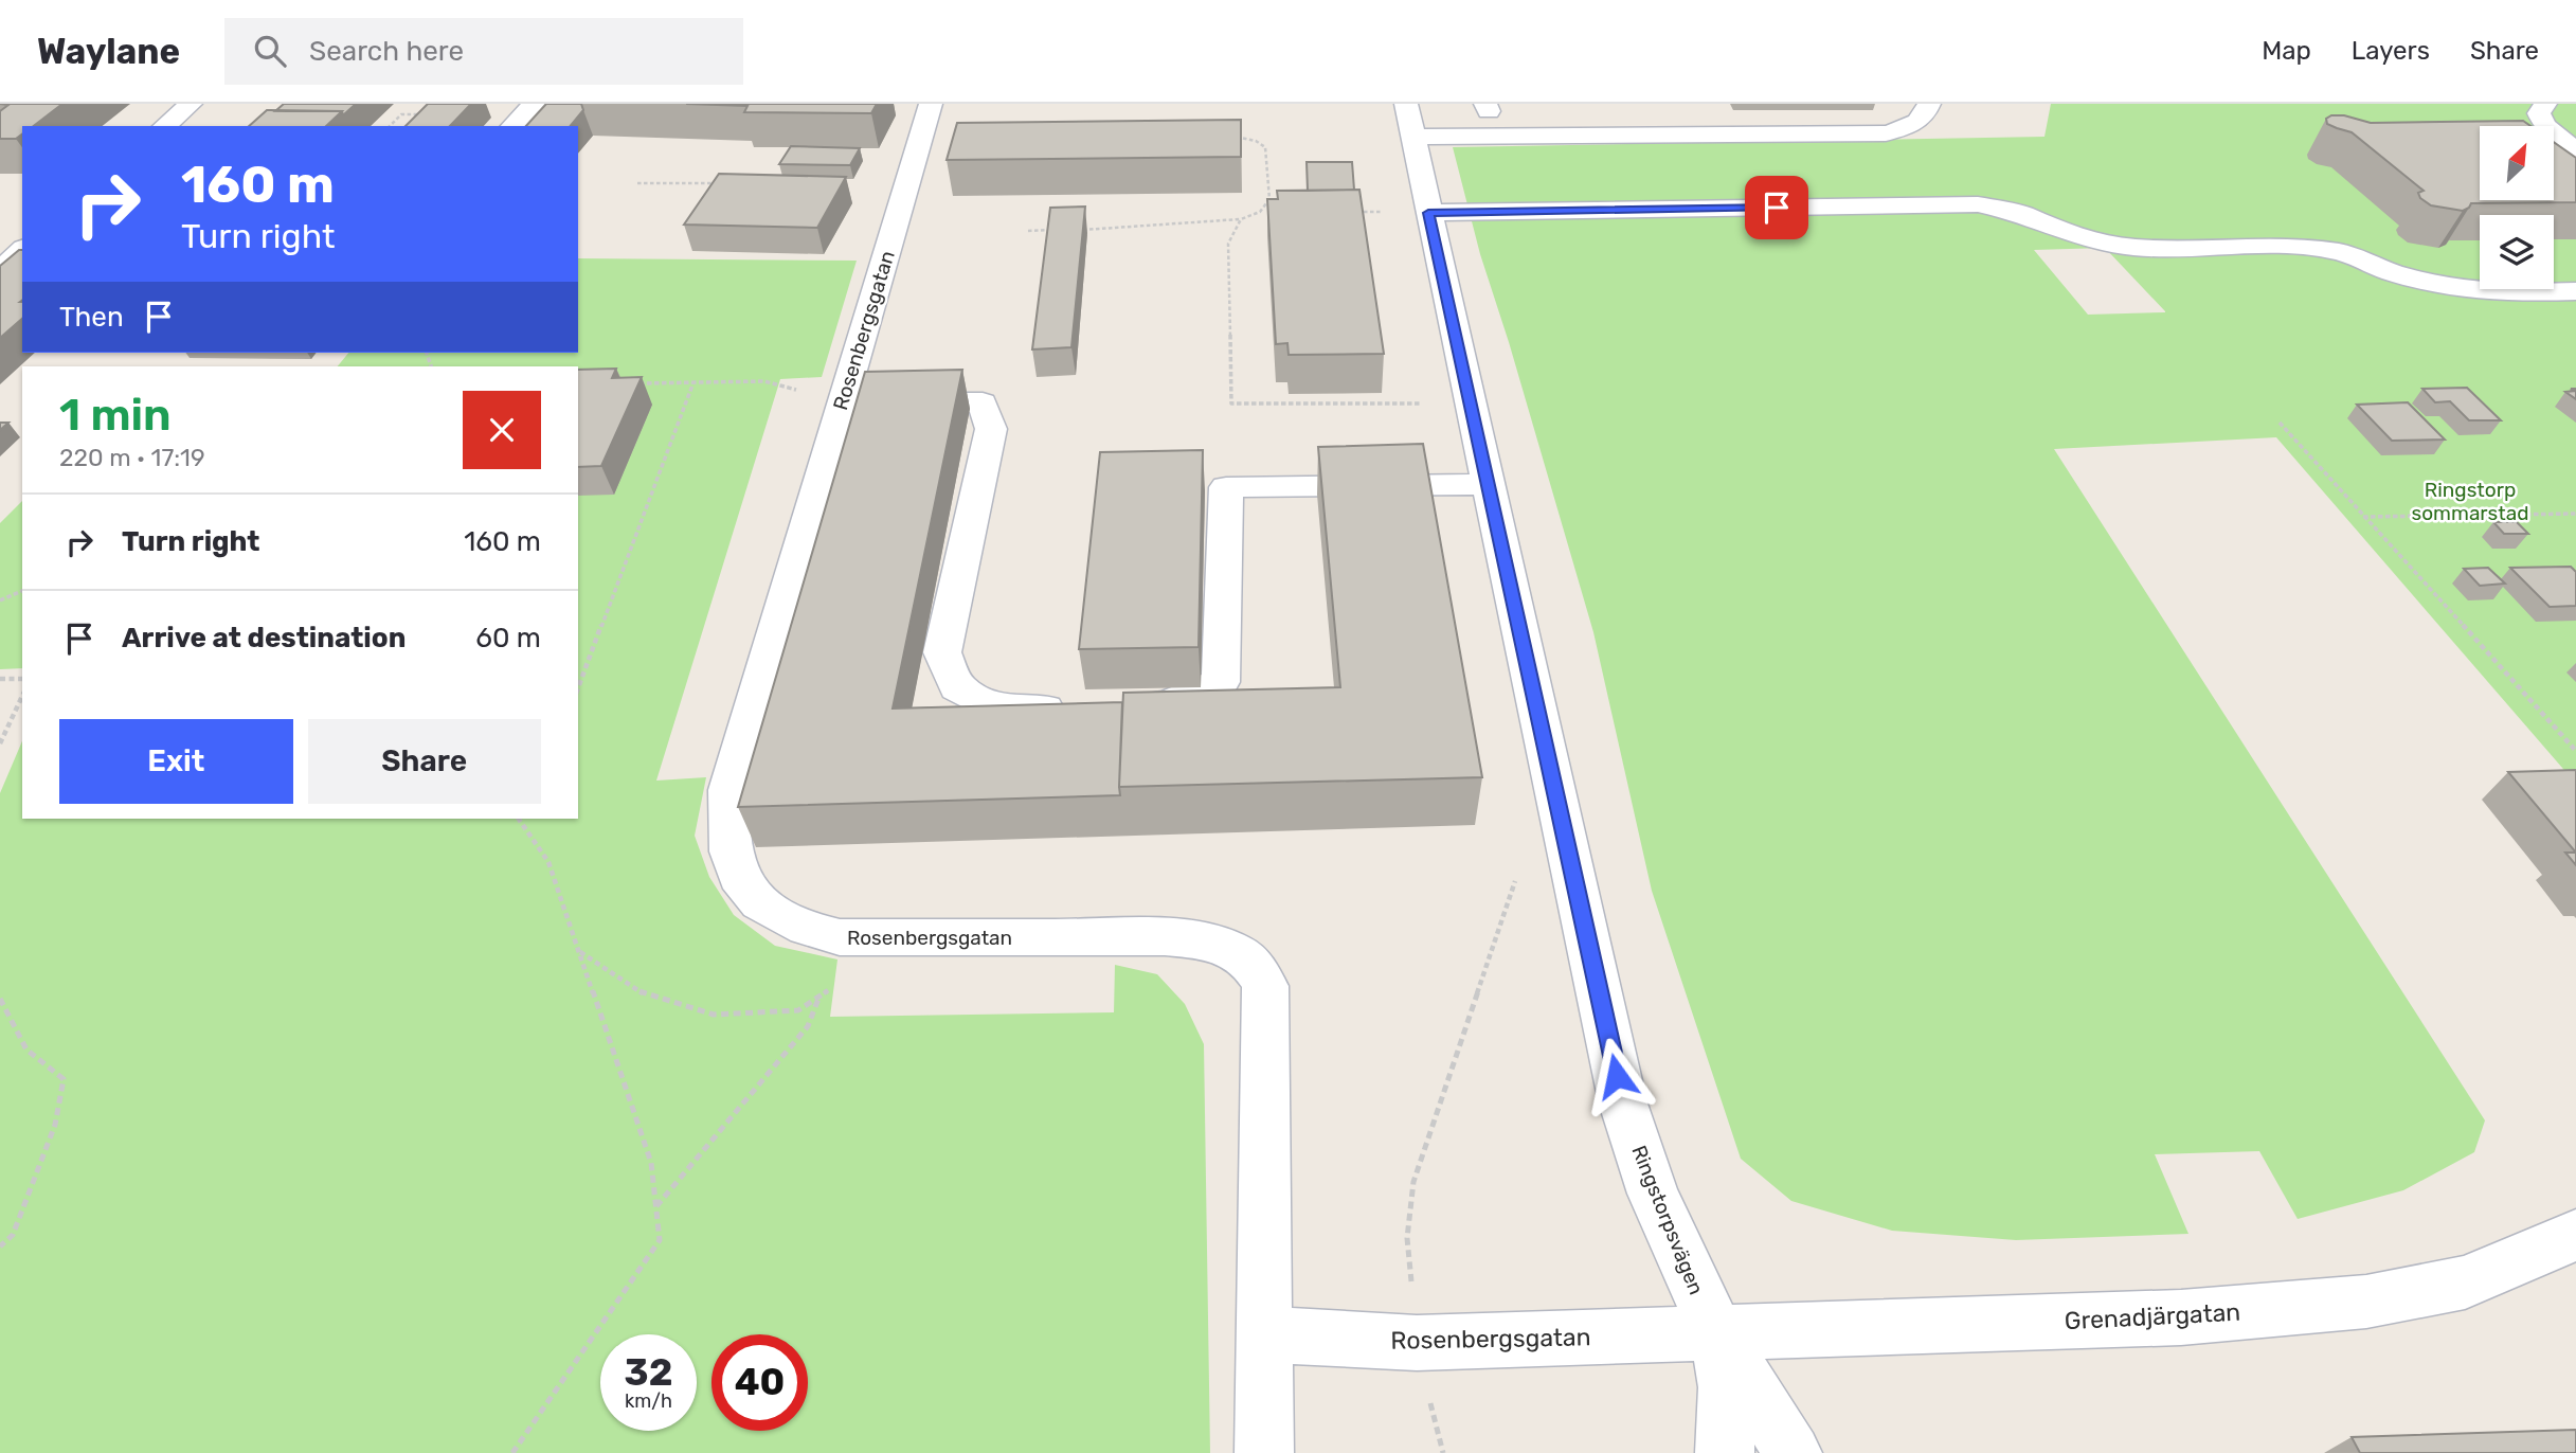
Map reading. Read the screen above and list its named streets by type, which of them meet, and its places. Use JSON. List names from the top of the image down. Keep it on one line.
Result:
{"streets":{"street":["Rosenbergsgatan","Ringstorpsvägen","Grenadjärgatan"]},"crossings":[["Rosenbergsgatan","Ringstorpsvägen"],["Rosenbergsgatan","Grenadjärgatan"],["Ringstorpsvägen","Grenadjärgatan"]],"parks":["Ringstorp sommarstad"],"north":"top right","page":{"header":"Waylane","search":"Search here","nav":["Map","Layers","Share"],"turn":["160 m","Turn right"],"then":"Then","heading":["1 min","220 m · 17:19"],"list":[{"name":"Turn right","value":"160 m"},{"name":"Arrive at destination","value":"60 m"}],"buttons":["Exit","Share"],"speed":"32 km/h","limit":"40"}}
